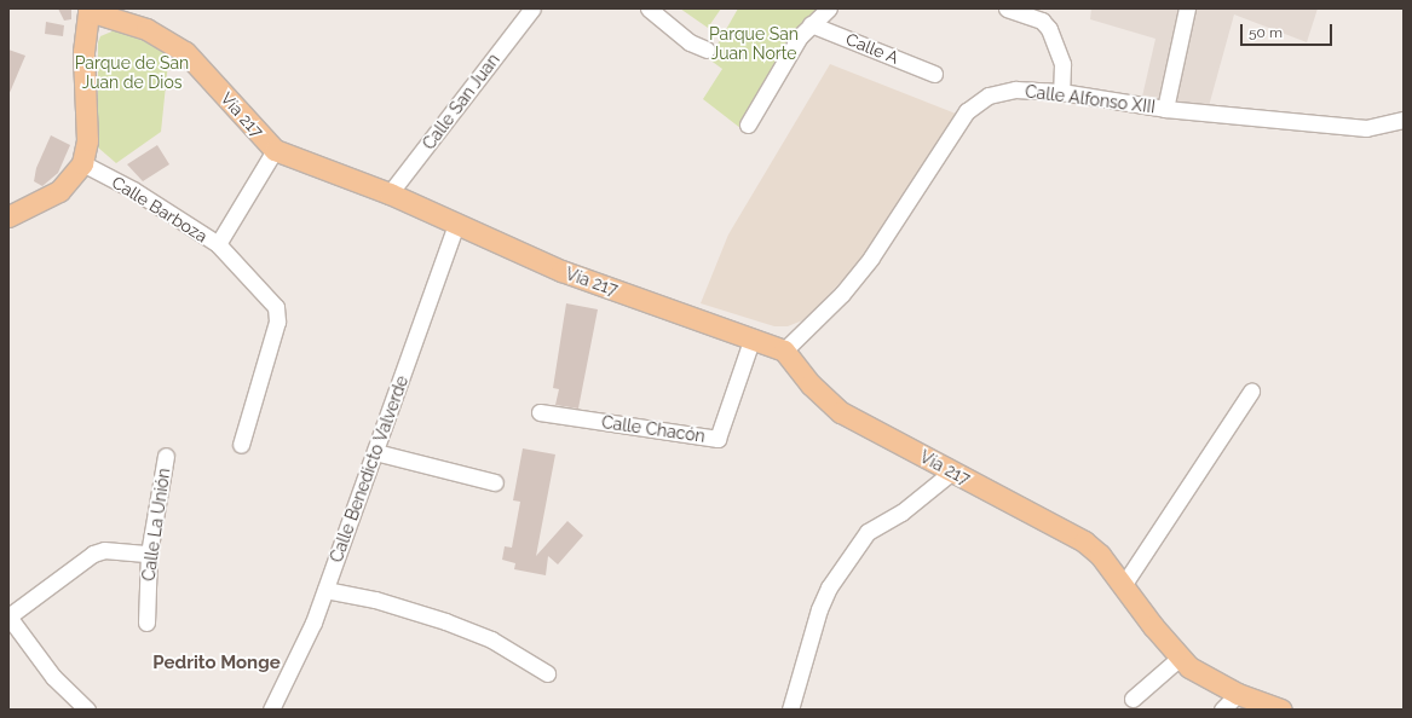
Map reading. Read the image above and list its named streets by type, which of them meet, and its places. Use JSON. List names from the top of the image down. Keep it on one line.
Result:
{"streets":{"main road":["Vía 217"],"street":["Calle A","Calle Alfonso XIII","Calle San Juan","Calle Barboza","Calle Chacón","Calle Benedicto Valverde","Calle La Unión"]},"crossings":[["Calle Alfonso XIII","Vía 217"],["Calle San Juan","Vía 217"],["Vía 217","Calle Barboza"],["Vía 217","Calle Chacón"],["Vía 217","Calle Benedicto Valverde"]],"districts":["Pedrito Monge"],"parks":["Parque San Juan Norte","Parque de San Juan de Dios"],"scale_bar":"50 m"}
